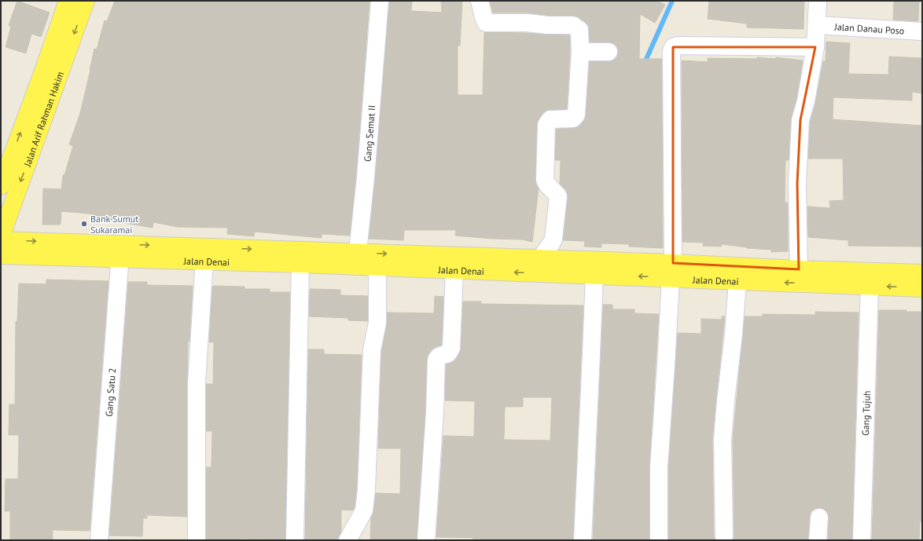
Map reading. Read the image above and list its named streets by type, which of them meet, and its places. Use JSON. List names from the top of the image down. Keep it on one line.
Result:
{"streets":{"main road":["Jalan Arif Rahman Hakim","Jalan Denai"],"street":["Jalan Danau Poso","Gang Semat II","Gang Satu 2","Gang Tujuh"]},"crossings":[["Gang Semat II","Jalan Denai"],["Jalan Denai","Gang Satu 2"],["Jalan Denai","Gang Tujuh"]],"places":["Bank Sumut Sukaramai"]}
